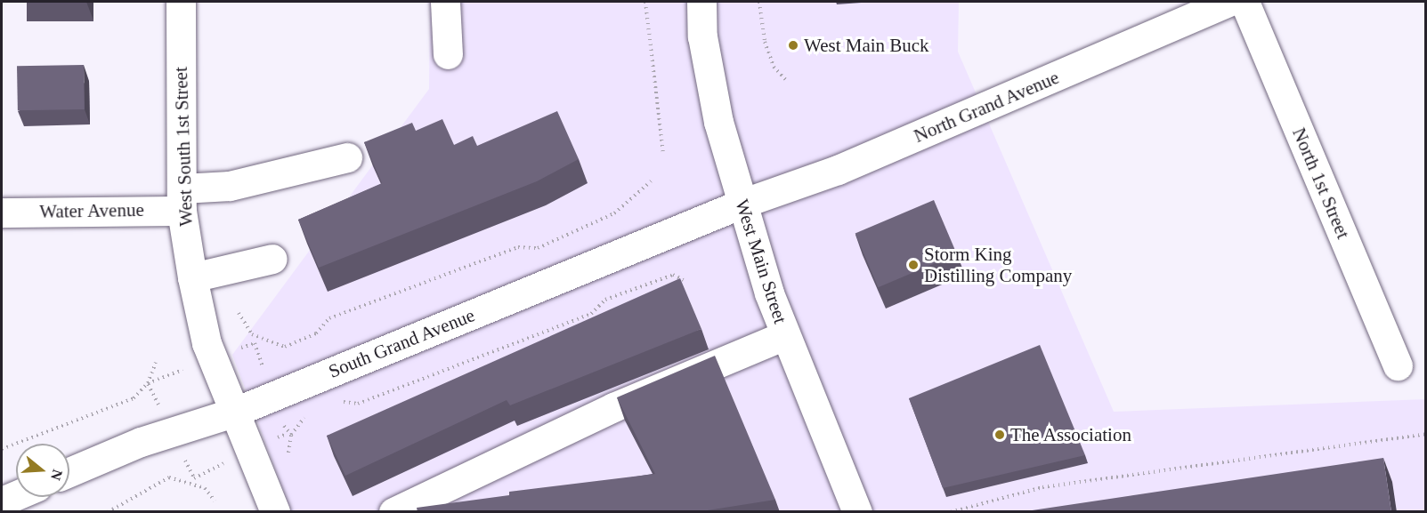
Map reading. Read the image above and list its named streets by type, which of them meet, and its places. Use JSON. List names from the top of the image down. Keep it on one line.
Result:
{"streets":{"street":["North Grand Avenue","West South 1st Street","North 1st Street","Water Avenue","West Main Street","South Grand Avenue"]},"crossings":[["North Grand Avenue","West Main Street"],["North Grand Avenue","South Grand Avenue"],["West South 1st Street","Water Avenue"],["West South 1st Street","South Grand Avenue"],["West Main Street","South Grand Avenue"]],"places":["West Main Buck","Storm King Distilling Company","The Association"],"north":"right"}
